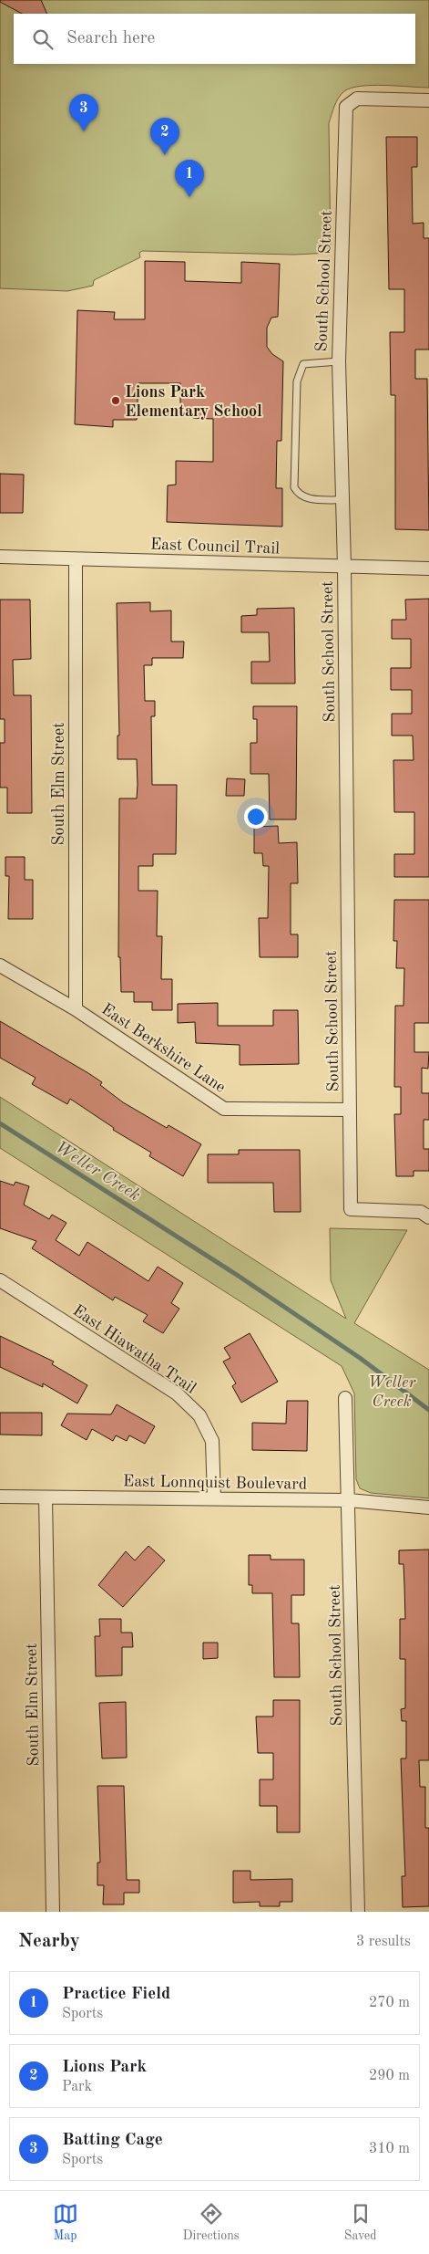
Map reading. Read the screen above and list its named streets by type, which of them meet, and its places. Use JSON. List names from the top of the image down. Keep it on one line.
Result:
{"streets":{"street":["South School Street","East Council Trail","South Elm Street","East Berkshire Lane","East Hiawatha Trail","East Lonnquist Boulevard"]},"crossings":[["South School Street","East Council Trail"],["South School Street","East Berkshire Lane"],["South School Street","East Lonnquist Boulevard"],["East Council Trail","South Elm Street"],["South Elm Street","East Berkshire Lane"],["South Elm Street","East Lonnquist Boulevard"],["East Hiawatha Trail","East Lonnquist Boulevard"]],"water":["Weller Creek"],"parks":["Weller Creek"],"places":["Lions Park Elementary School"],"page":{"search":"Search here","pins":["3","2","1"],"heading":["Nearby","3 results"],"list":[{"mark":"1","name":"Practice Field","note":"Sports","value":"270 m"},{"mark":"2","name":"Lions Park","note":"Park","value":"290 m"},{"mark":"3","name":"Batting Cage","note":"Sports","value":"310 m"}],"nav":["Map","Directions","Saved"]}}
